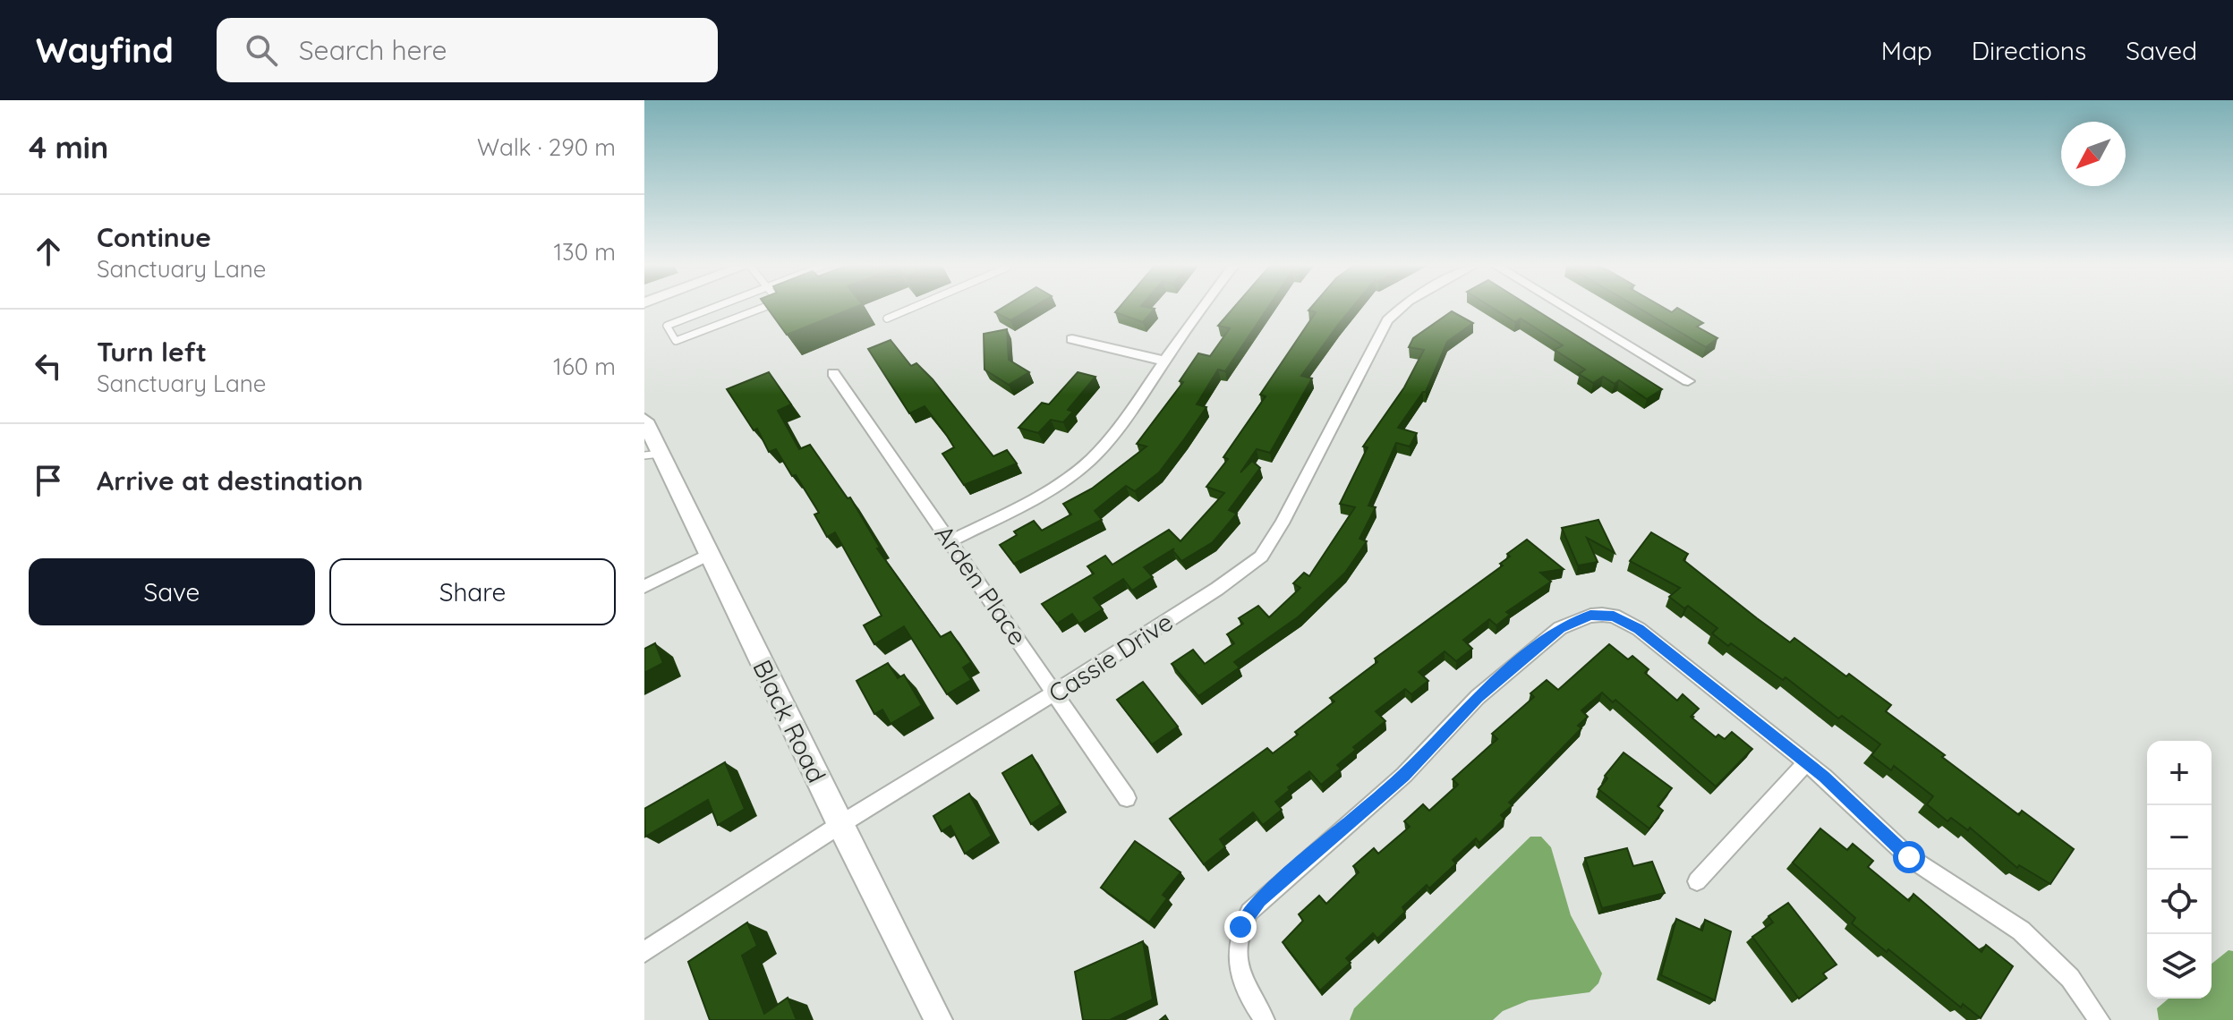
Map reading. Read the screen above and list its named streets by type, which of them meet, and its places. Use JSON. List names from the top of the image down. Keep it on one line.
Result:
{"streets":{"main road":["Black Road"],"street":["Arden Place","Cassie Drive"]},"crossings":[["Arden Place","Cassie Drive"],["Cassie Drive","Black Road"]],"north":"bottom left","page":{"header":"Wayfind","search":"Search here","nav":["Map","Directions","Saved"],"heading":["4 min","Walk · 290 m"],"list":[["Continue","Sanctuary Lane","130 m"],["Turn left","Sanctuary Lane","160 m"],"Arrive at destination"],"buttons":["Save","Share"],"map_buttons":["+","−"]}}
